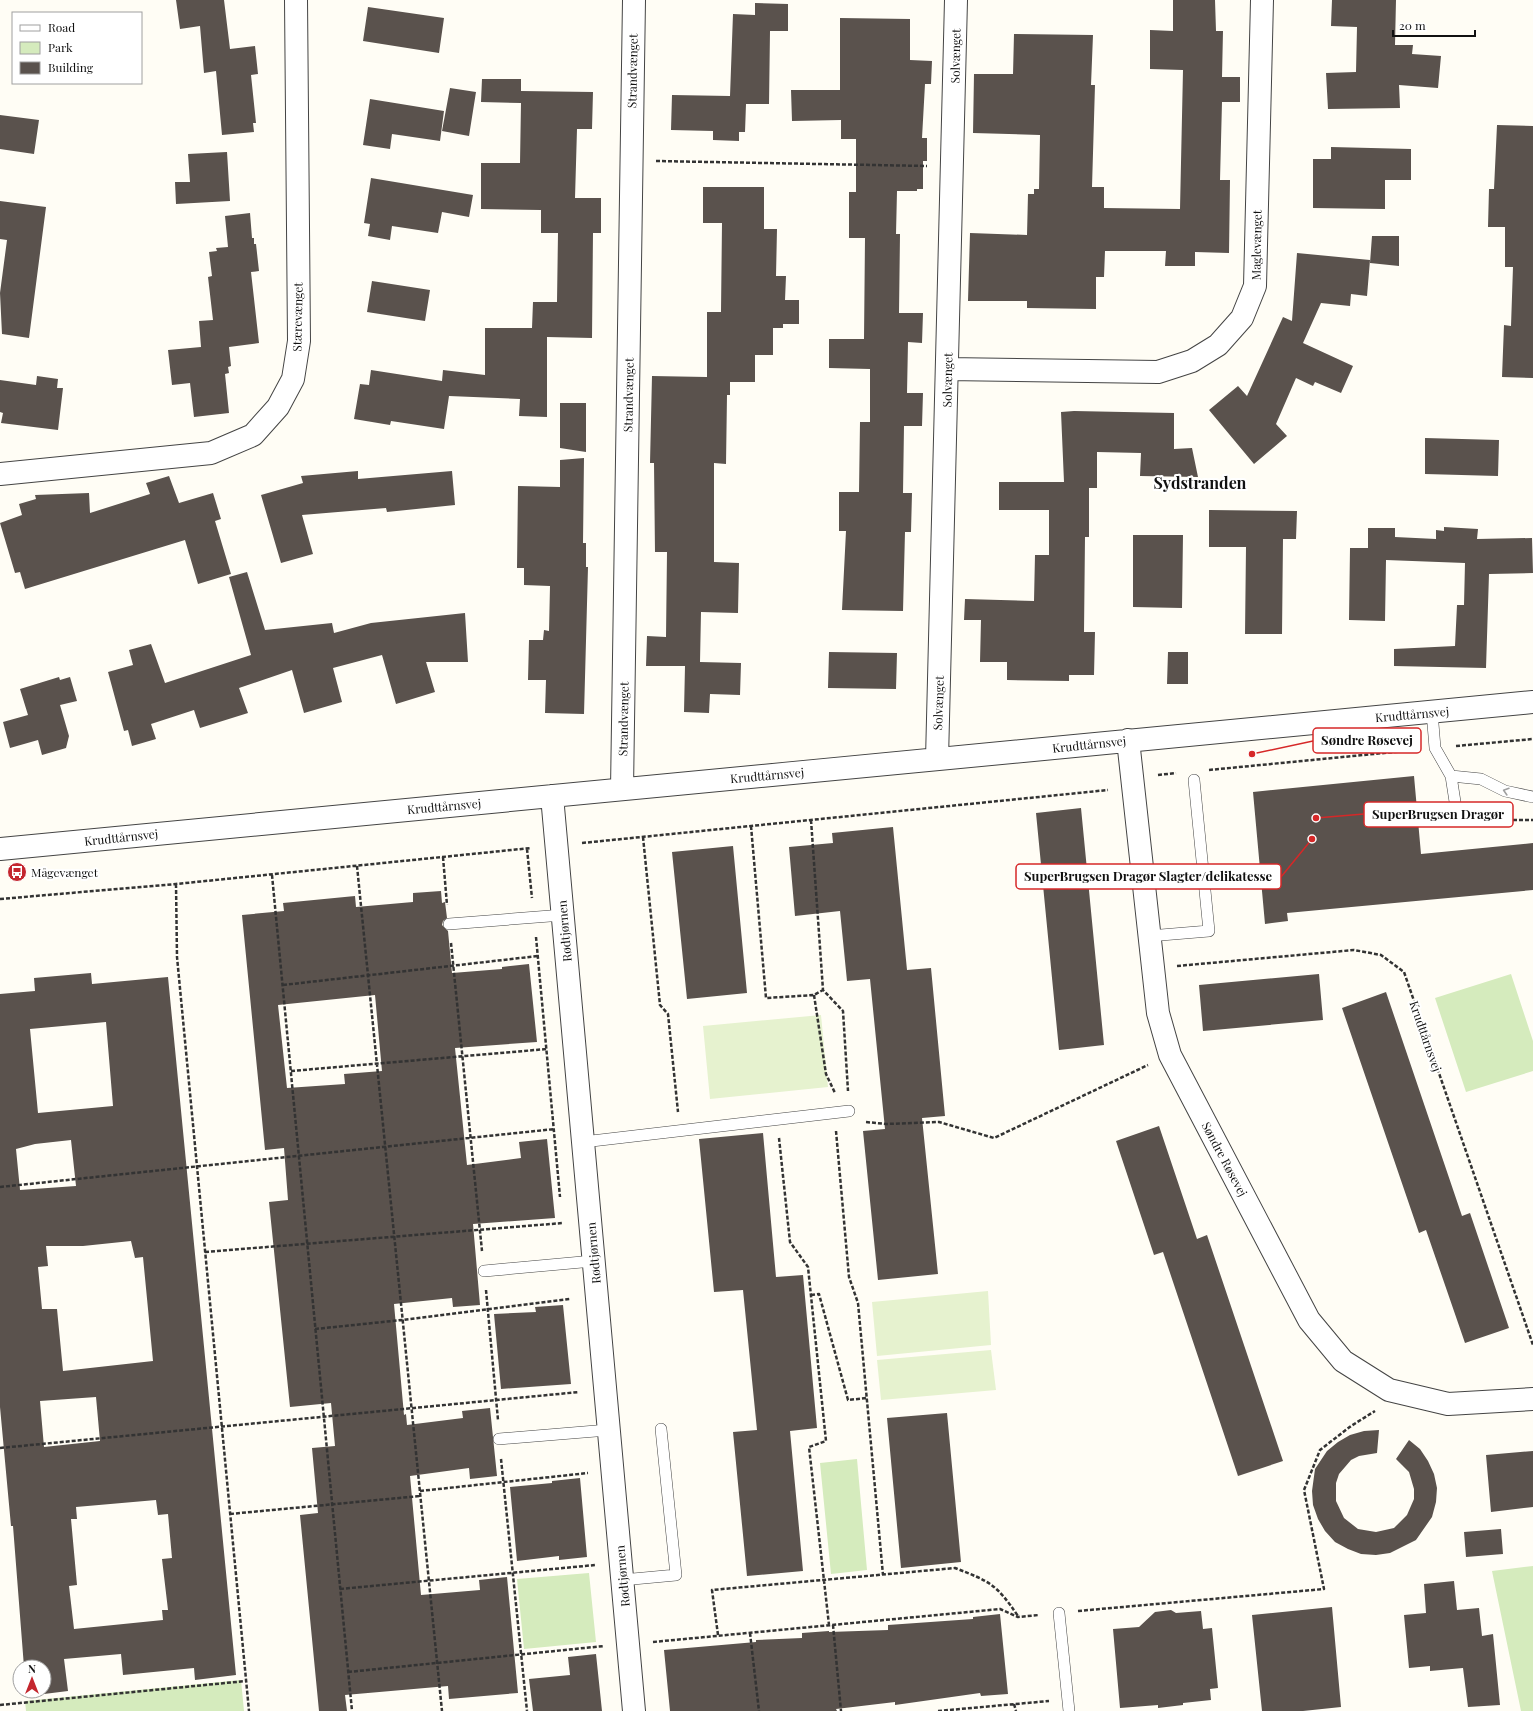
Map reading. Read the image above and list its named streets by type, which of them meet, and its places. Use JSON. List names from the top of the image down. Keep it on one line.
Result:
{"streets":{"street":["Solvænget","Strandvænget","Maglevænget","Stærevænget","Krudttårnsvej","Rødtjørnen","Søndre Røsevej"]},"crossings":[["Solvænget","Maglevænget"],["Solvænget","Krudttårnsvej"],["Strandvænget","Krudttårnsvej"],["Krudttårnsvej","Rødtjørnen"],["Krudttårnsvej","Søndre Røsevej"]],"districts":["Sydstranden"],"places":{"other":["Søndre Røsevej","SuperBrugsen Dragør","SuperBrugsen Dragør Slagter/delikatesse"],"bus stop":["Mågevænget"]},"legend":["Road","Park","Building"],"scale_bar":"20 m","north":"top"}
